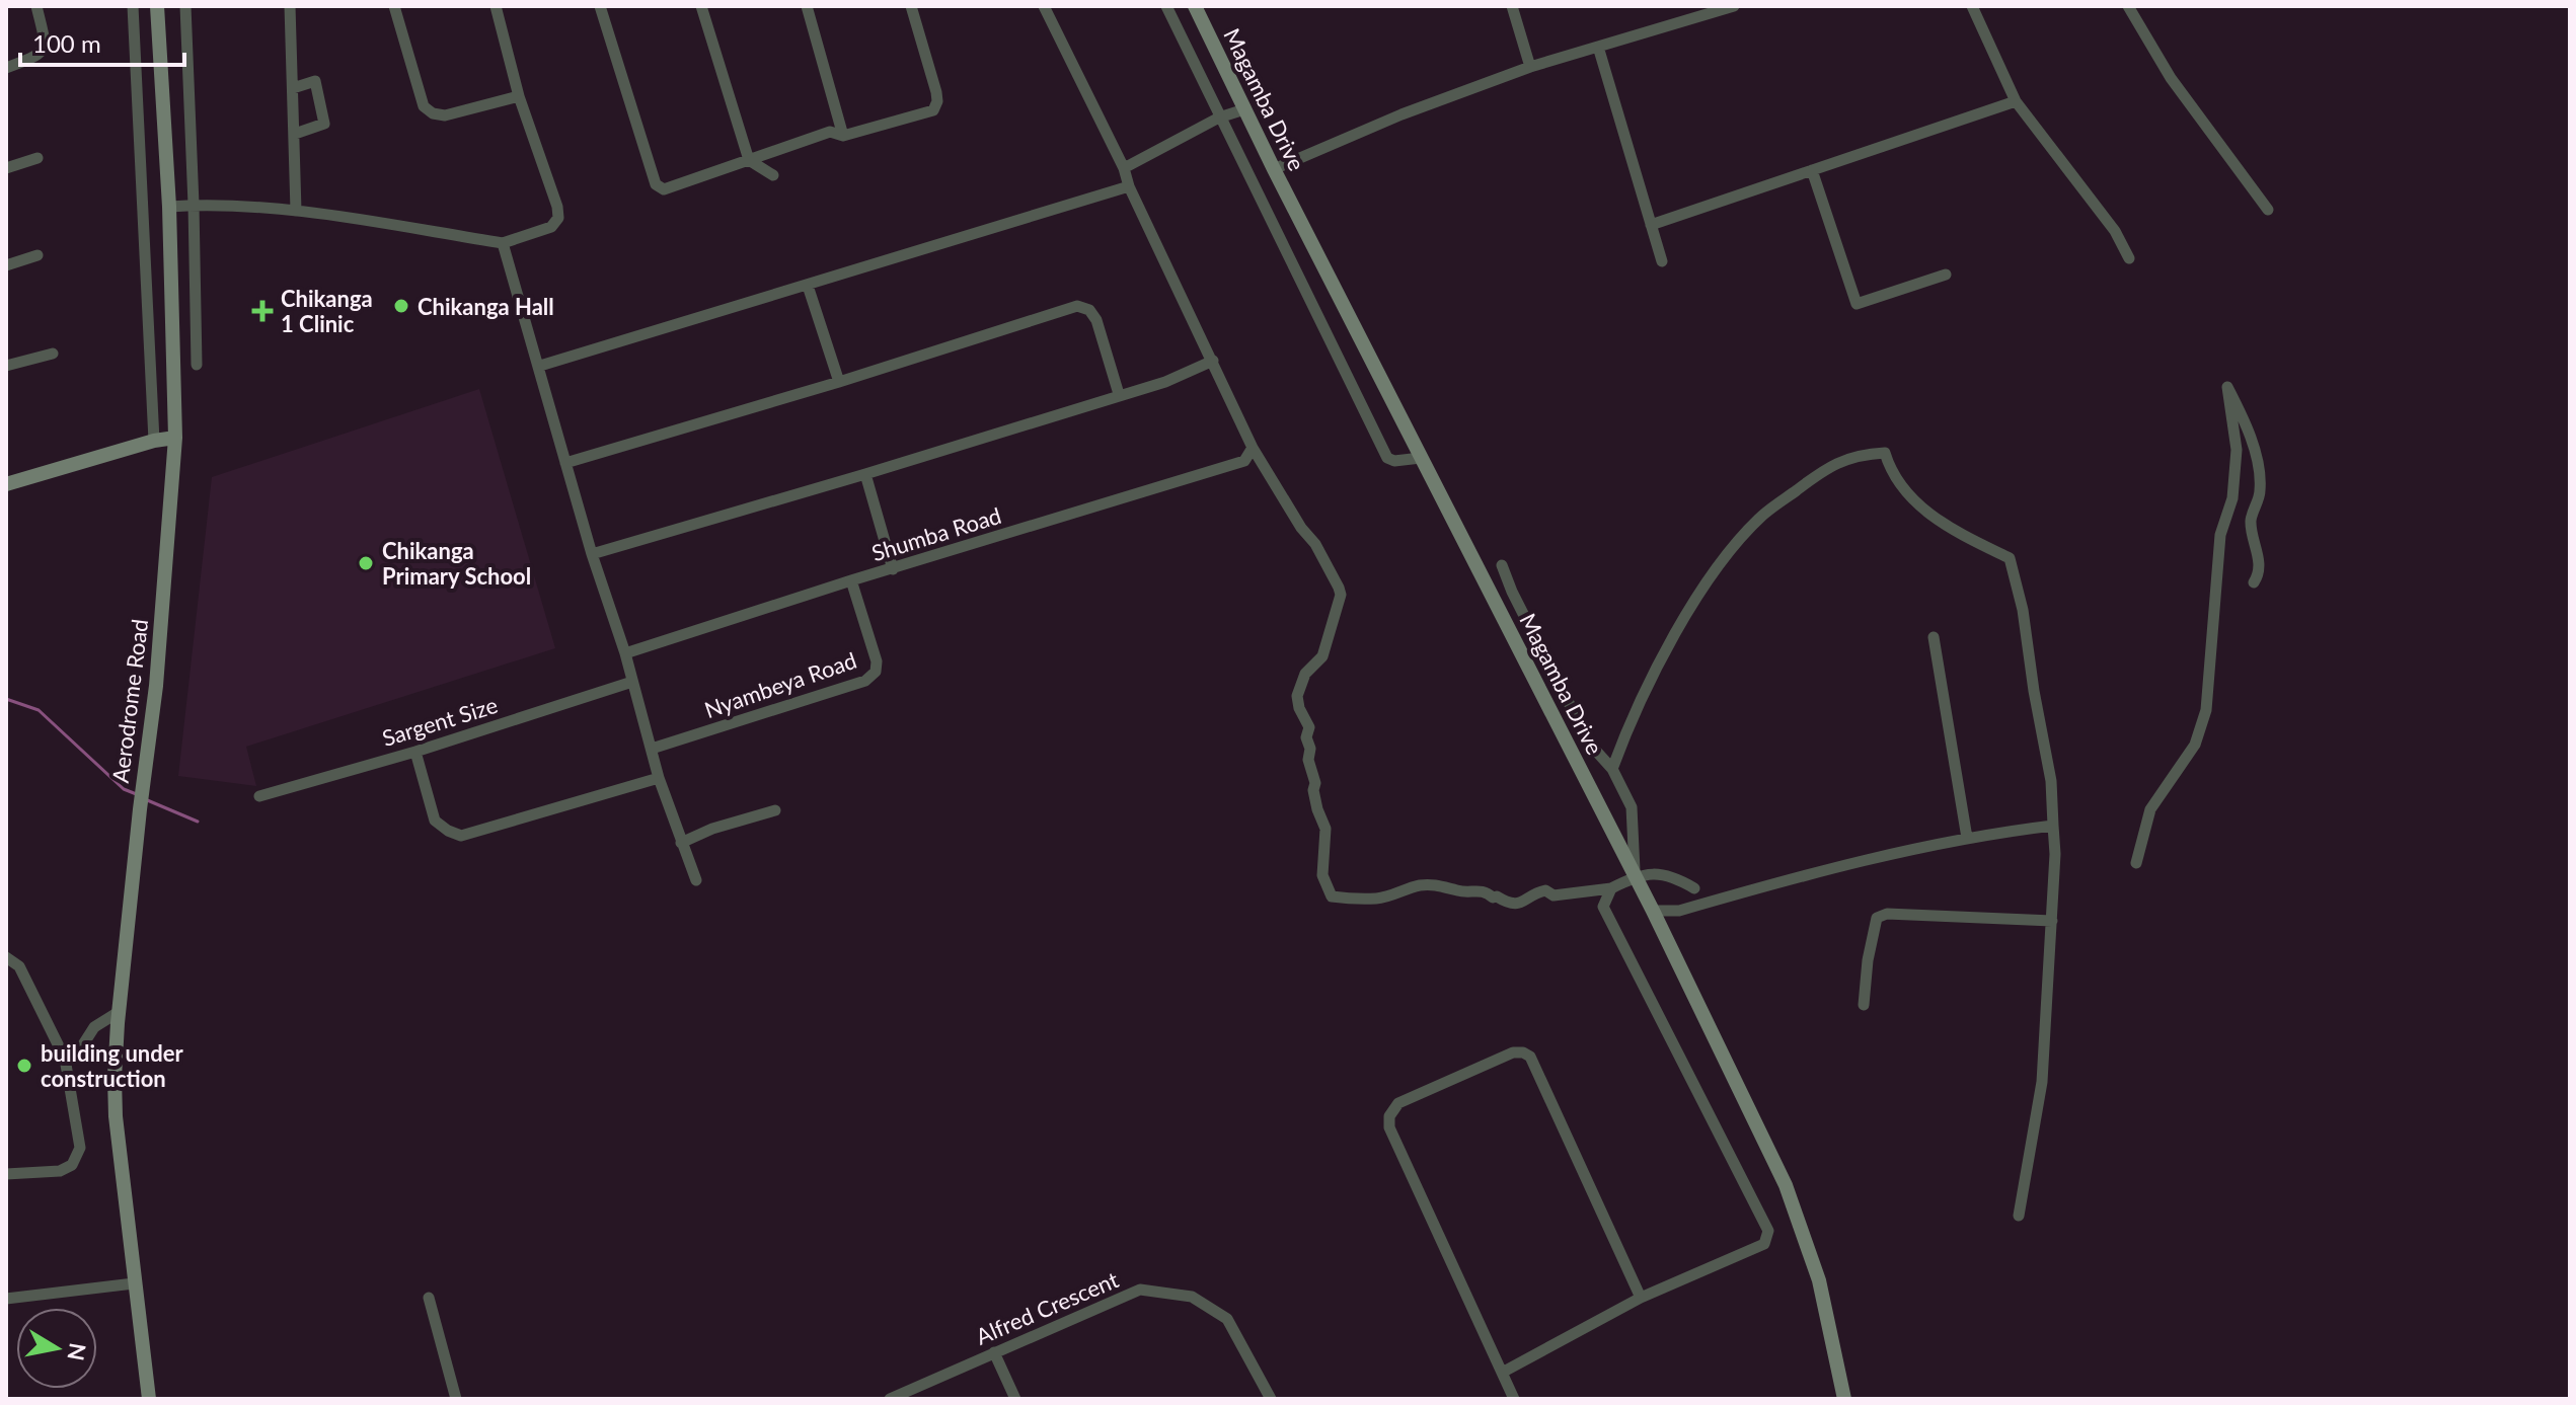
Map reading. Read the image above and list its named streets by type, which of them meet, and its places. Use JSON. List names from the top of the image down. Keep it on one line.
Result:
{"streets":{"street":["Magamba Drive","Shumba Road","Nyambeya Road","Aerodrome Road","Sargent Size","Alfred Crescent"]},"crossings":[["Shumba Road","Nyambeya Road"]],"places":{"other":["Chikanga Hall","Chikanga Primary School","building under construction"],"health":["Chikanga 1 Clinic"]},"scale_bar":"100 m","north":"right"}
